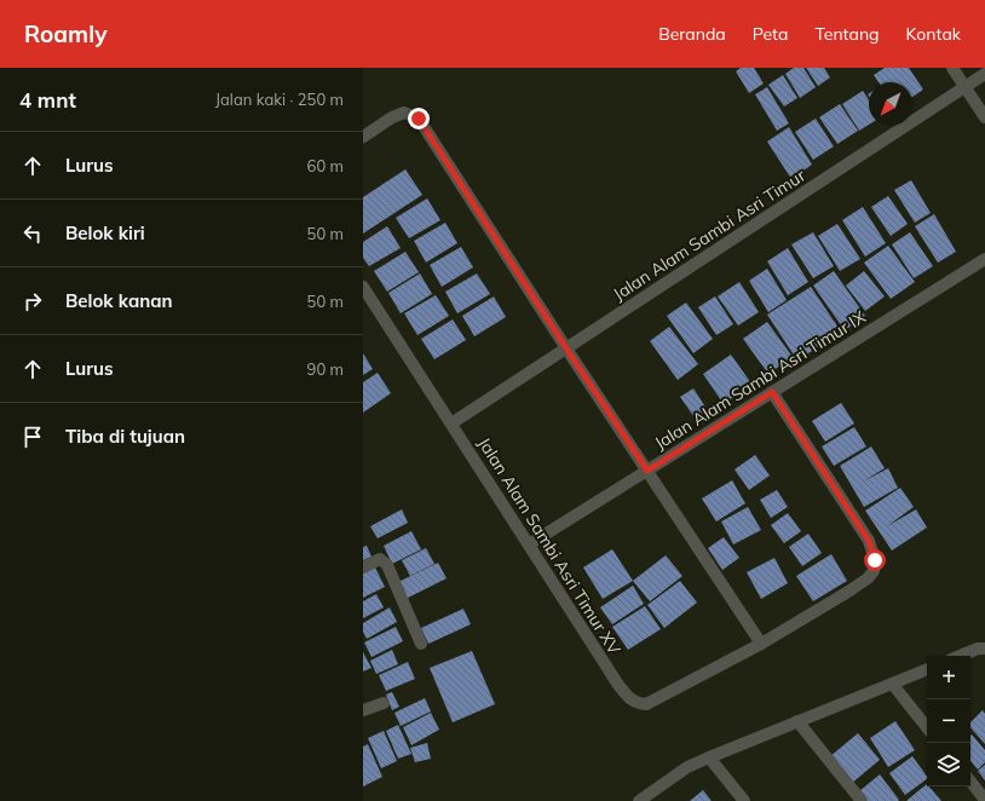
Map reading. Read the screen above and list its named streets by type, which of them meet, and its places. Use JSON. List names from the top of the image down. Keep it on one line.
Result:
{"streets":{"street":["Jalan Alam Sambi Asri Timur","Jalan Alam Sambi Asri Timur IX","Jalan Alam Sambi Asri Timur XV"]},"crossings":[["Jalan Alam Sambi Asri Timur","Jalan Alam Sambi Asri Timur XV"],["Jalan Alam Sambi Asri Timur IX","Jalan Alam Sambi Asri Timur XV"]],"north":"bottom left","page":{"header":"Roamly","nav":["Beranda","Peta","Tentang","Kontak"],"heading":["4 mnt","Jalan kaki · 250 m"],"list":[["Lurus","60 m"],["Belok kiri","50 m"],["Belok kanan","50 m"],["Lurus","90 m"],"Tiba di tujuan"],"map_buttons":["+","−"]}}
